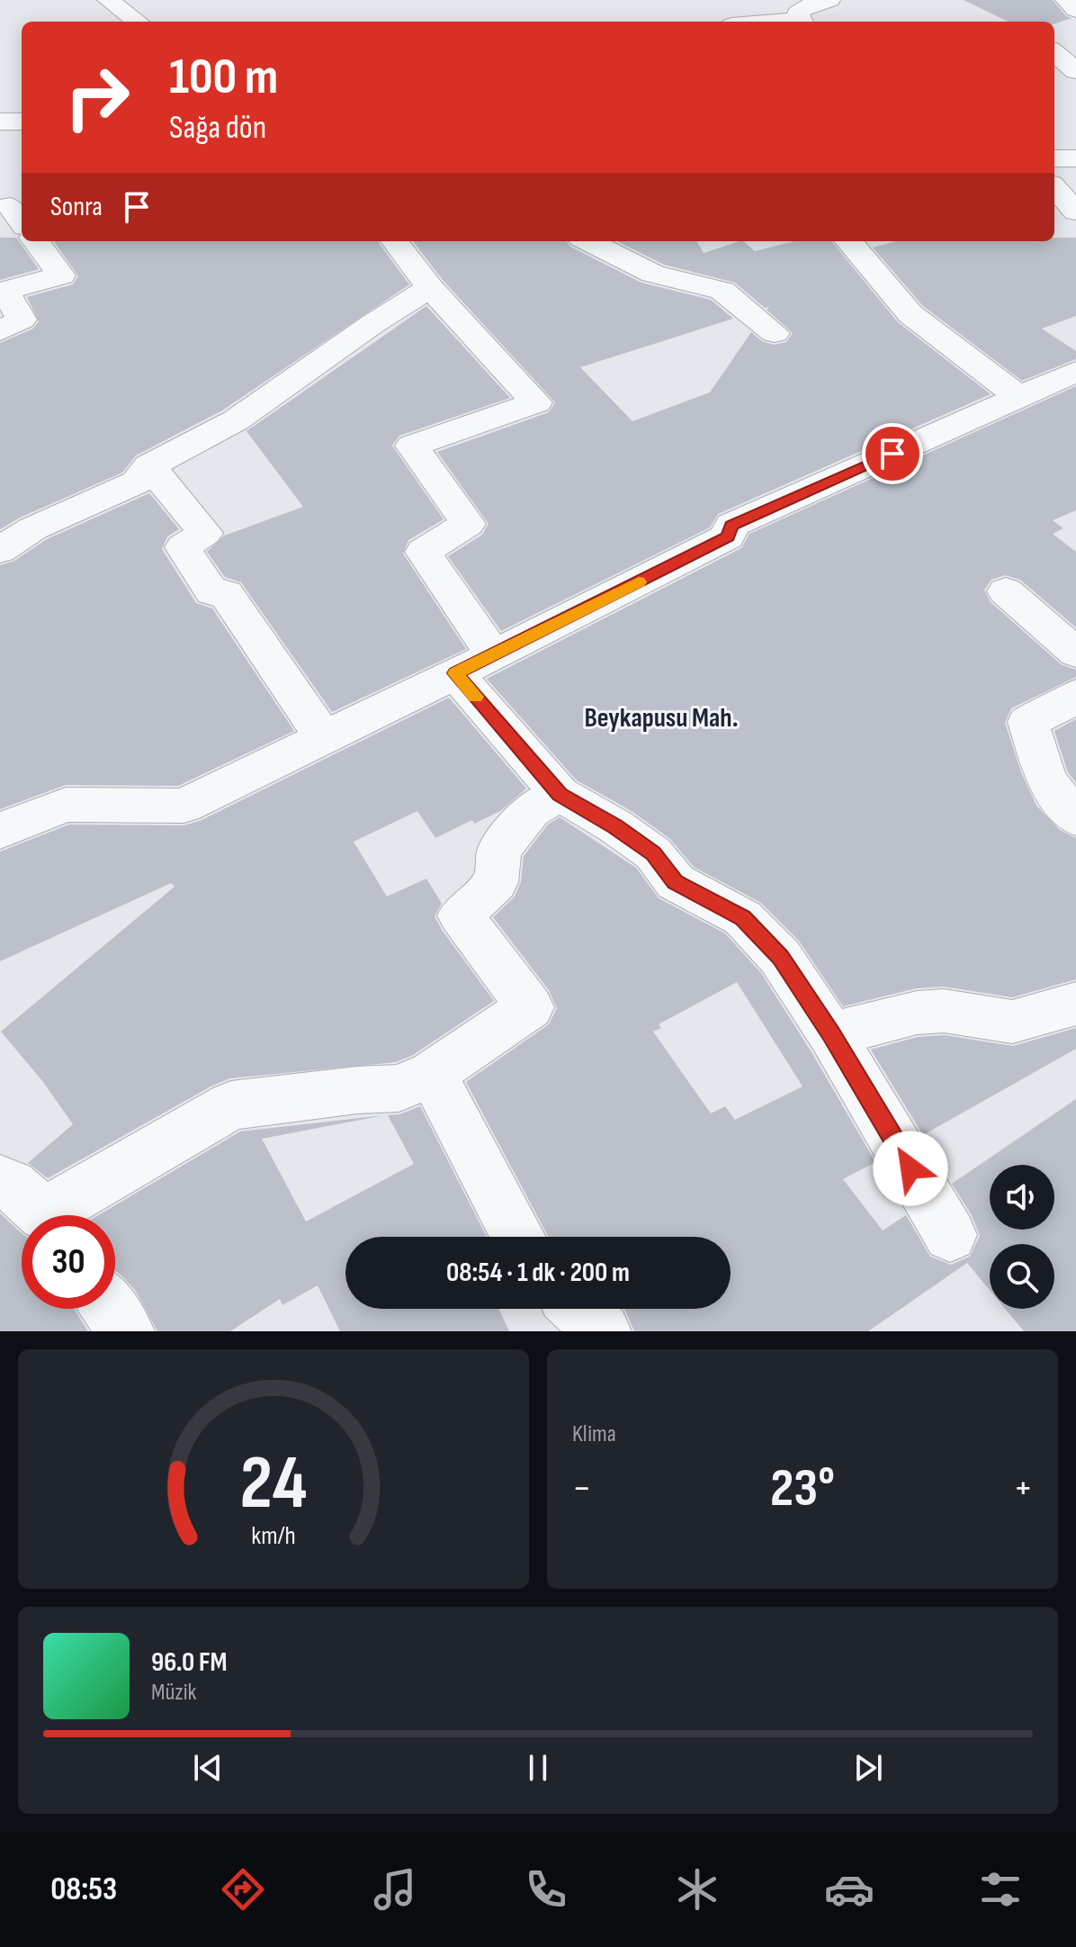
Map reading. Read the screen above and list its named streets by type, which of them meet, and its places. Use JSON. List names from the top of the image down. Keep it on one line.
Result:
{"districts":["Beykapusu Mah."],"page":{"turn":["100 m","Sağa dön"],"then":"Sonra","limit":"30","trip":"08:54 · 1 dk · 200 m","tile":"Klima","heat":["−","23°","+"],"song":["96.0 FM","Müzik"],"tabs":"08:53","gauge":["24","km/h"]}}
